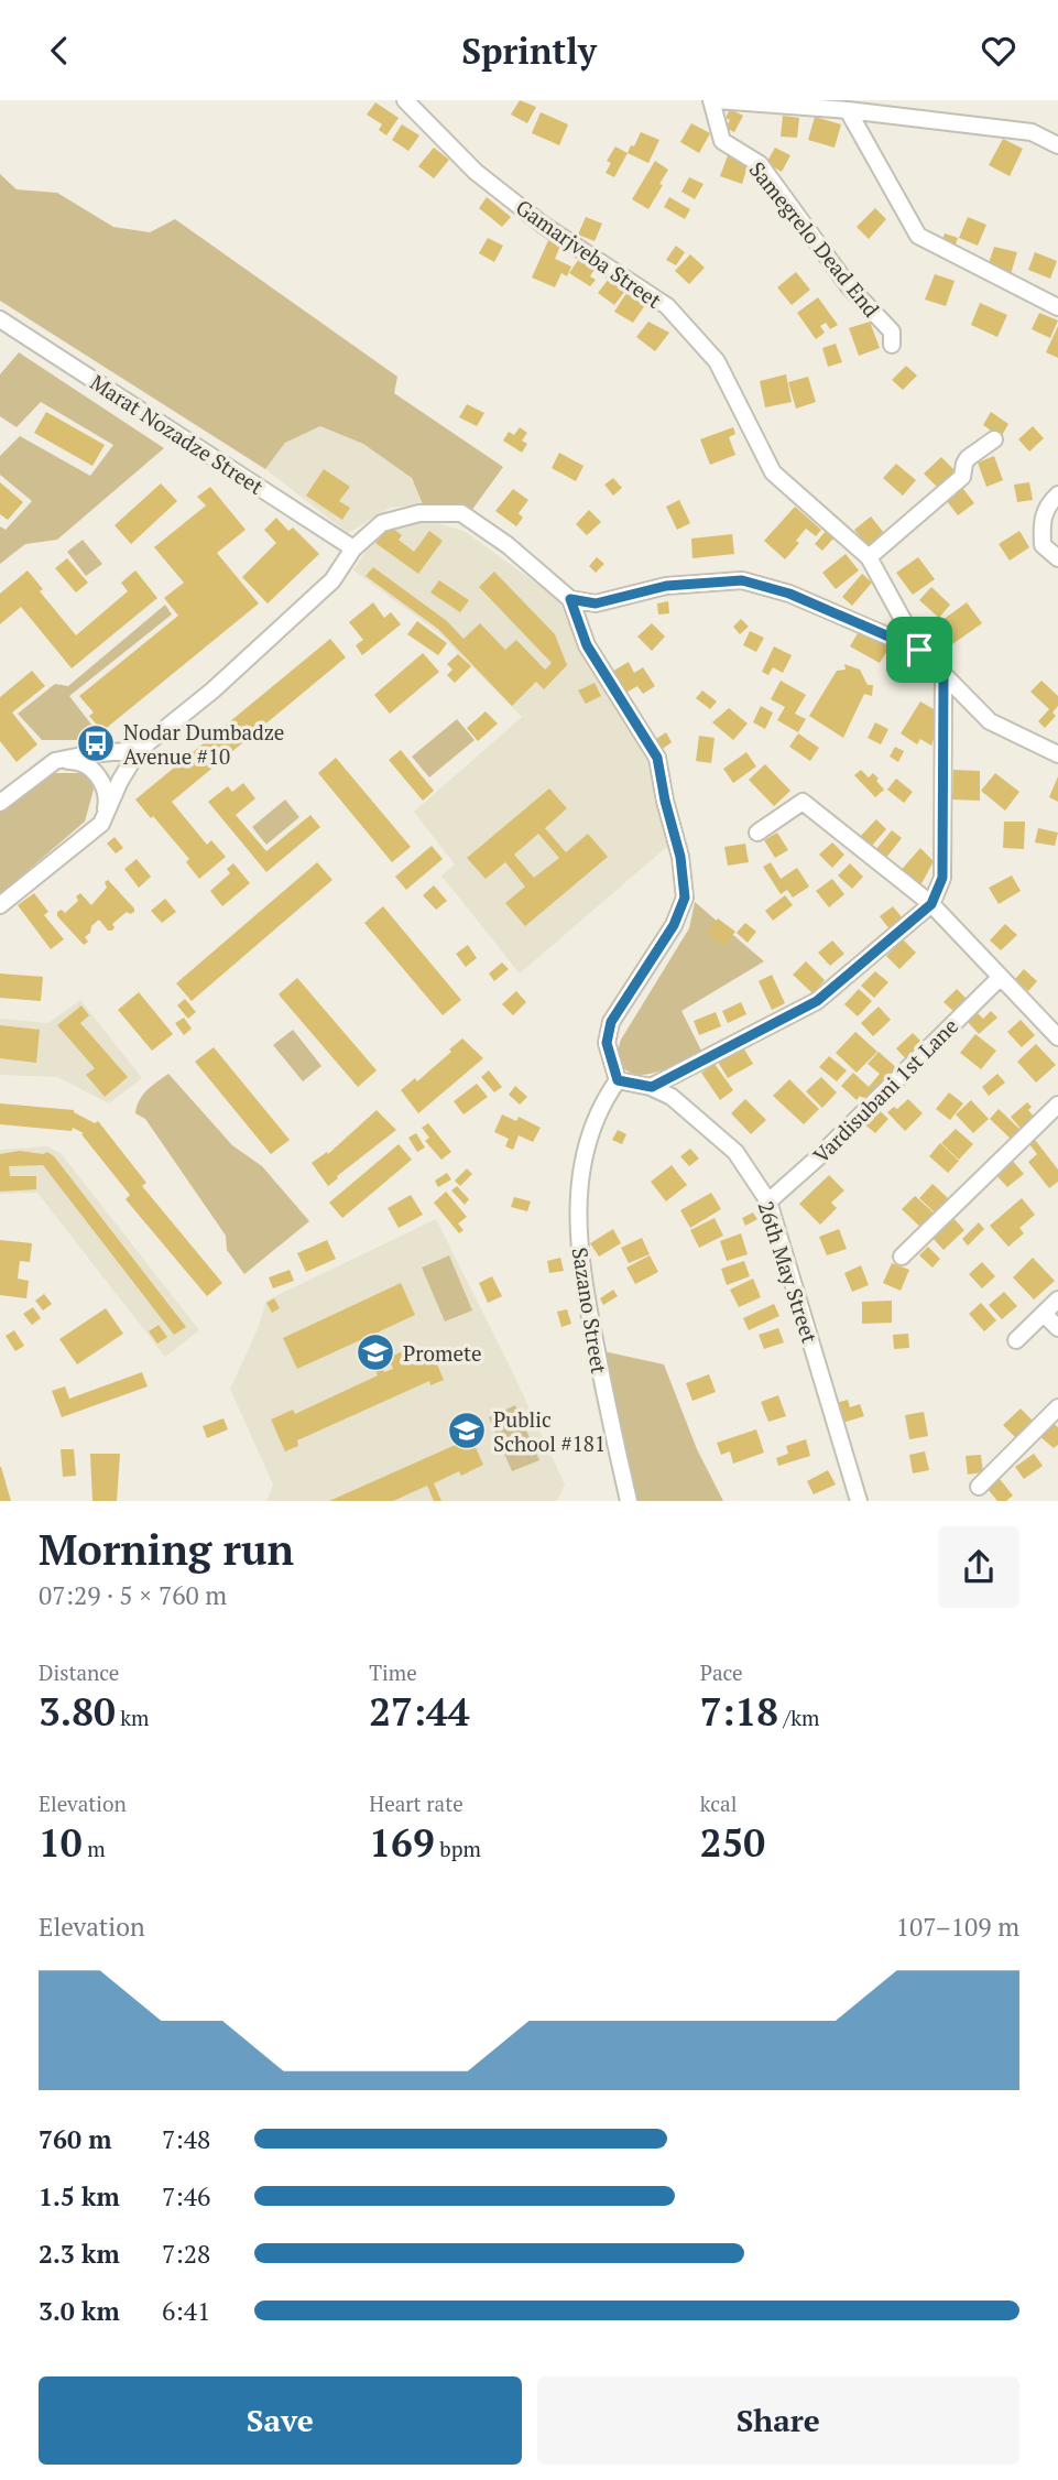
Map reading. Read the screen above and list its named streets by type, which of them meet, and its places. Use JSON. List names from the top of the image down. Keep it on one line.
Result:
{"streets":{"street":["Samegrelo Dead End","Gamarjveba Street","Marat Nozadze Street","Vardisubani 1st Lane","26th May Street","Sazano Street"]},"crossings":[["Vardisubani 1st Lane","26th May Street"]],"places":{"bus stop":["Nodar Dumbadze Avenue #10"],"school or university":["Promete","Public School #181"]},"page":{"header":"Sprintly","heading":["Morning run","07:29 · 5 × 760 m"],"stats":[["Distance","3.80 km"],["Time","27:44"],["Pace","7:18 /km"],["Elevation","10 m"],["Heart rate","169 bpm"],["kcal","250"]],"chart":["Elevation","107–109 m"],"list":[{"name":"760 m","note":"7:48"},{"name":"1.5 km","note":"7:46"},{"name":"2.3 km","note":"7:28"},{"name":"3.0 km","note":"6:41"}],"buttons":["Save","Share"]}}
